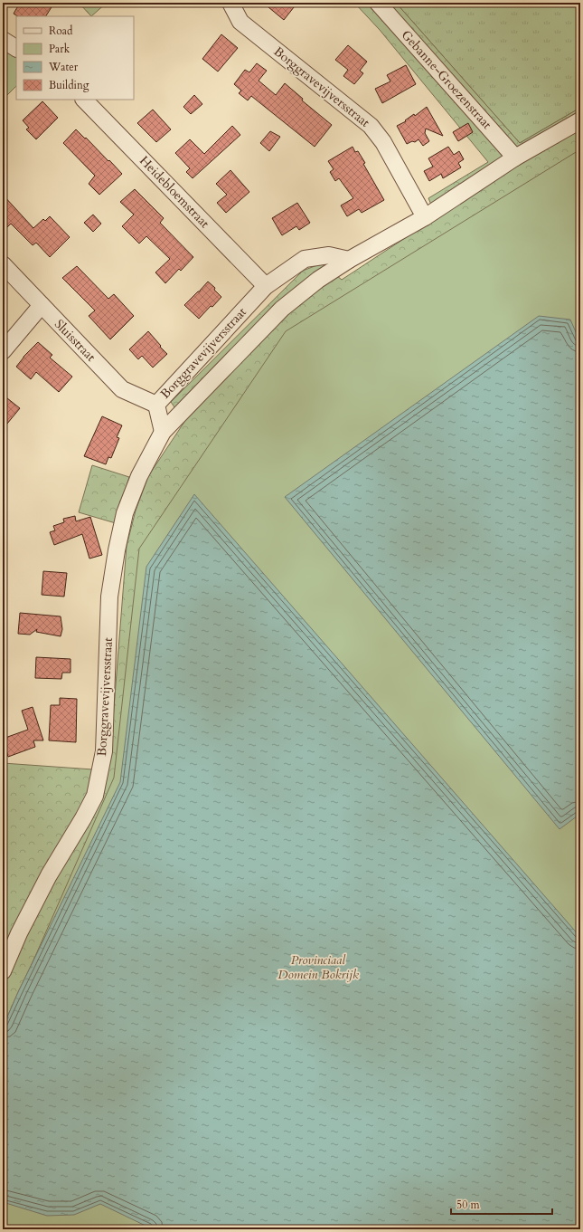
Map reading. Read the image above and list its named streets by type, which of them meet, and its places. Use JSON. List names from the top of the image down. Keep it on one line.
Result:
{"streets":{"street":["Gebanne-Groezenstraat","Borggravevijversstraat","Heidebloemstraat","Sluisstraat"]},"crossings":[["Gebanne-Groezenstraat","Borggravevijversstraat"],["Borggravevijversstraat","Heidebloemstraat"],["Borggravevijversstraat","Sluisstraat"]],"parks":["Provinciaal Domein Bokrijk"],"legend":["Road","Park","Water","Building"],"scale_bar":"50 m"}
